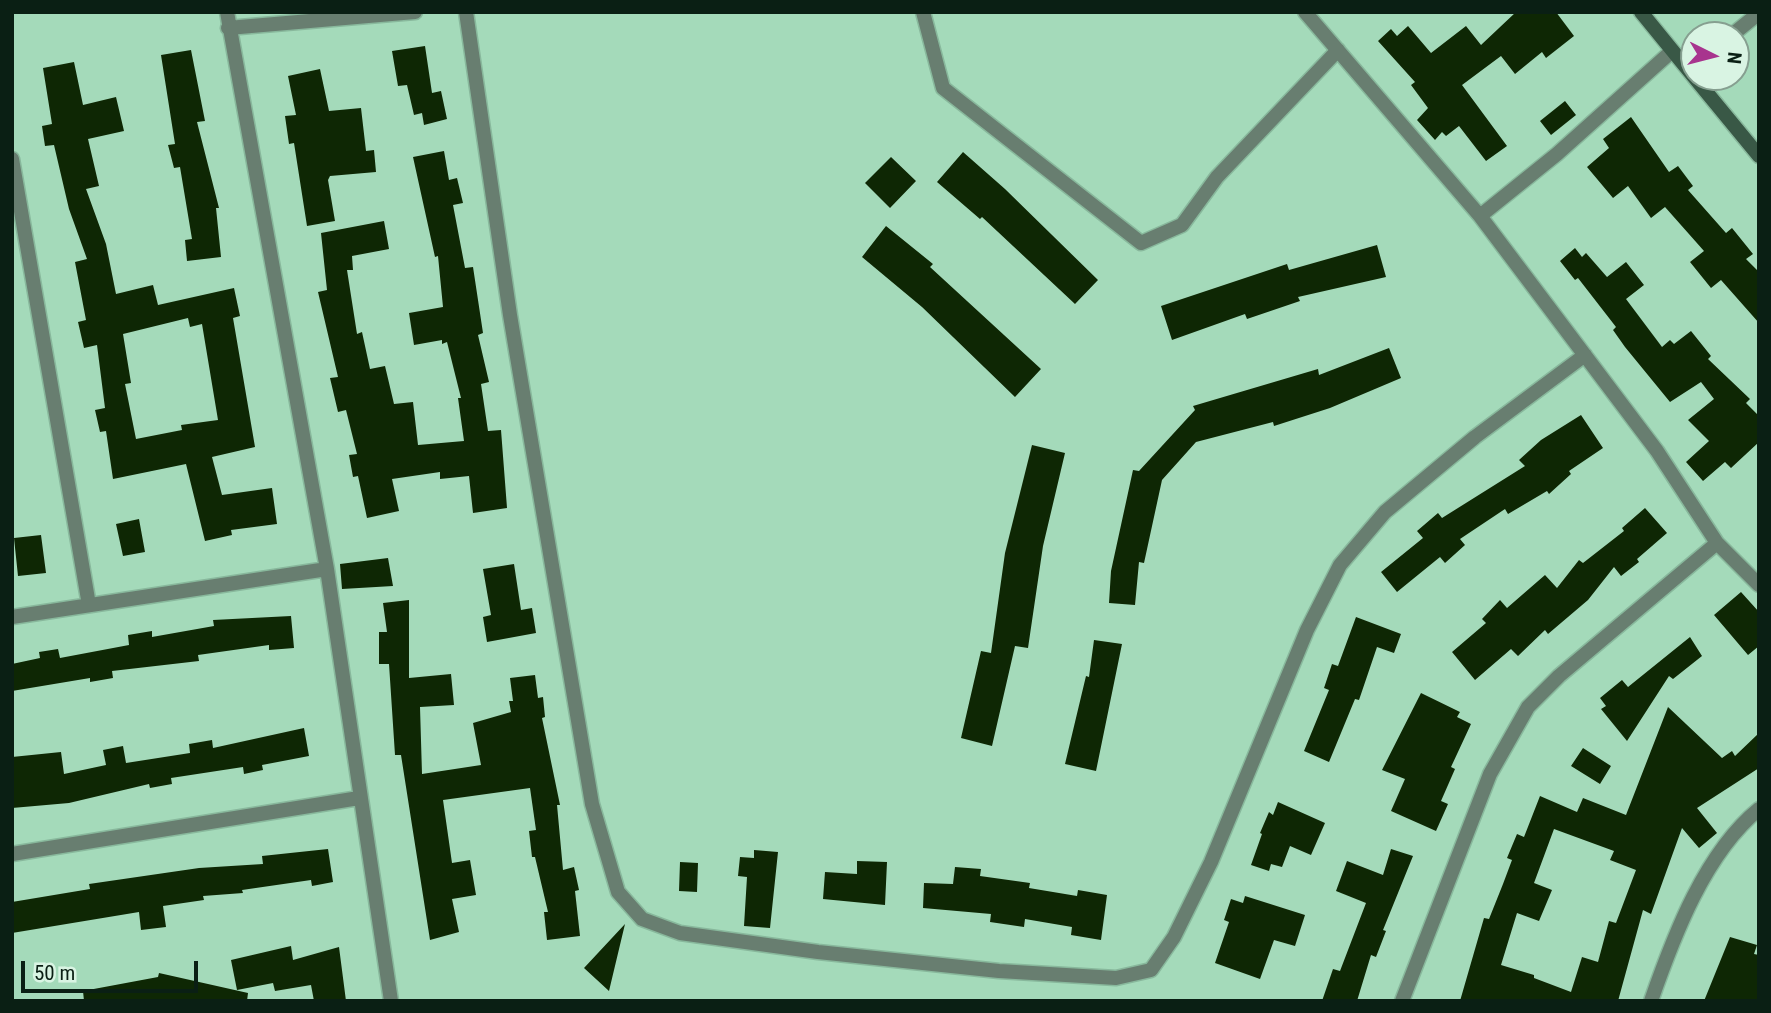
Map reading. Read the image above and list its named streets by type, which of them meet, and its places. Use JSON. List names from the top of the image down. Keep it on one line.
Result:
{"scale_bar":"50 m","north":"right"}
